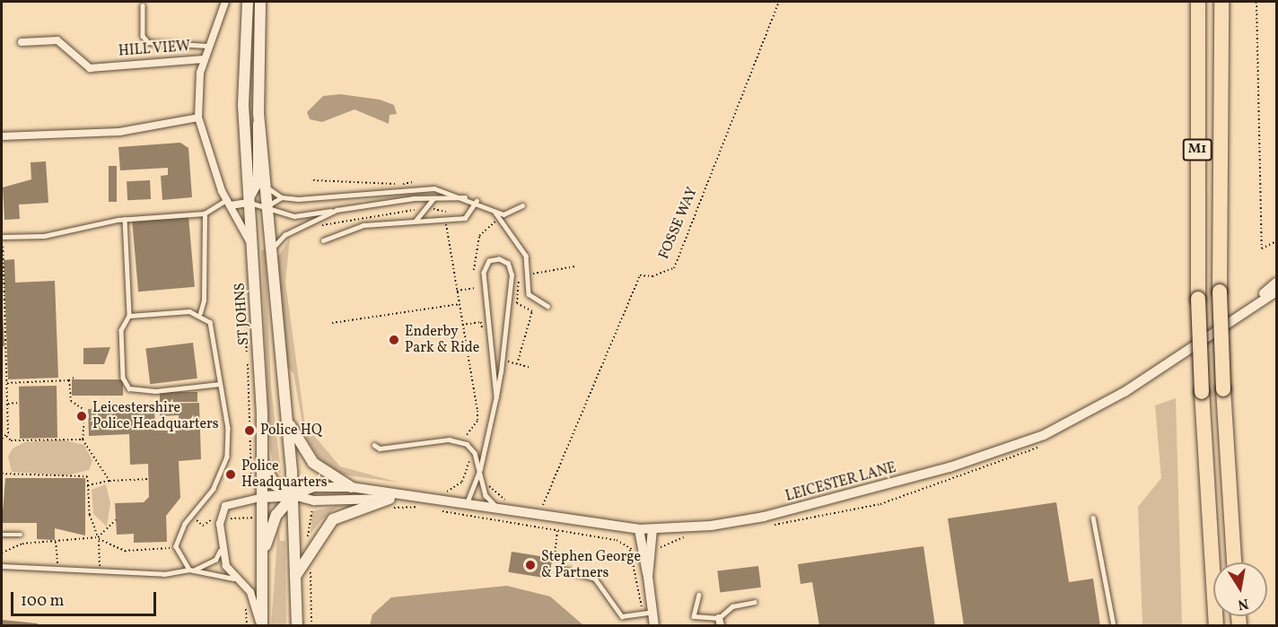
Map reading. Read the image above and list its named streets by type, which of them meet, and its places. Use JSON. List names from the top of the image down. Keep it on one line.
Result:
{"streets":{"highway":["M1"],"main road":["ST JOHNS"],"street":["HILL VIEW","LEICESTER LANE"],"path":["FOSSE WAY"]},"crossings":[["FOSSE WAY","LEICESTER LANE"]],"places":["Enderby Park & Ride","Leicestershire Police Headquarters","Police HQ","Police Headquarters","Stephen George & Partners"],"scale_bar":"100 m","north":"bottom"}
